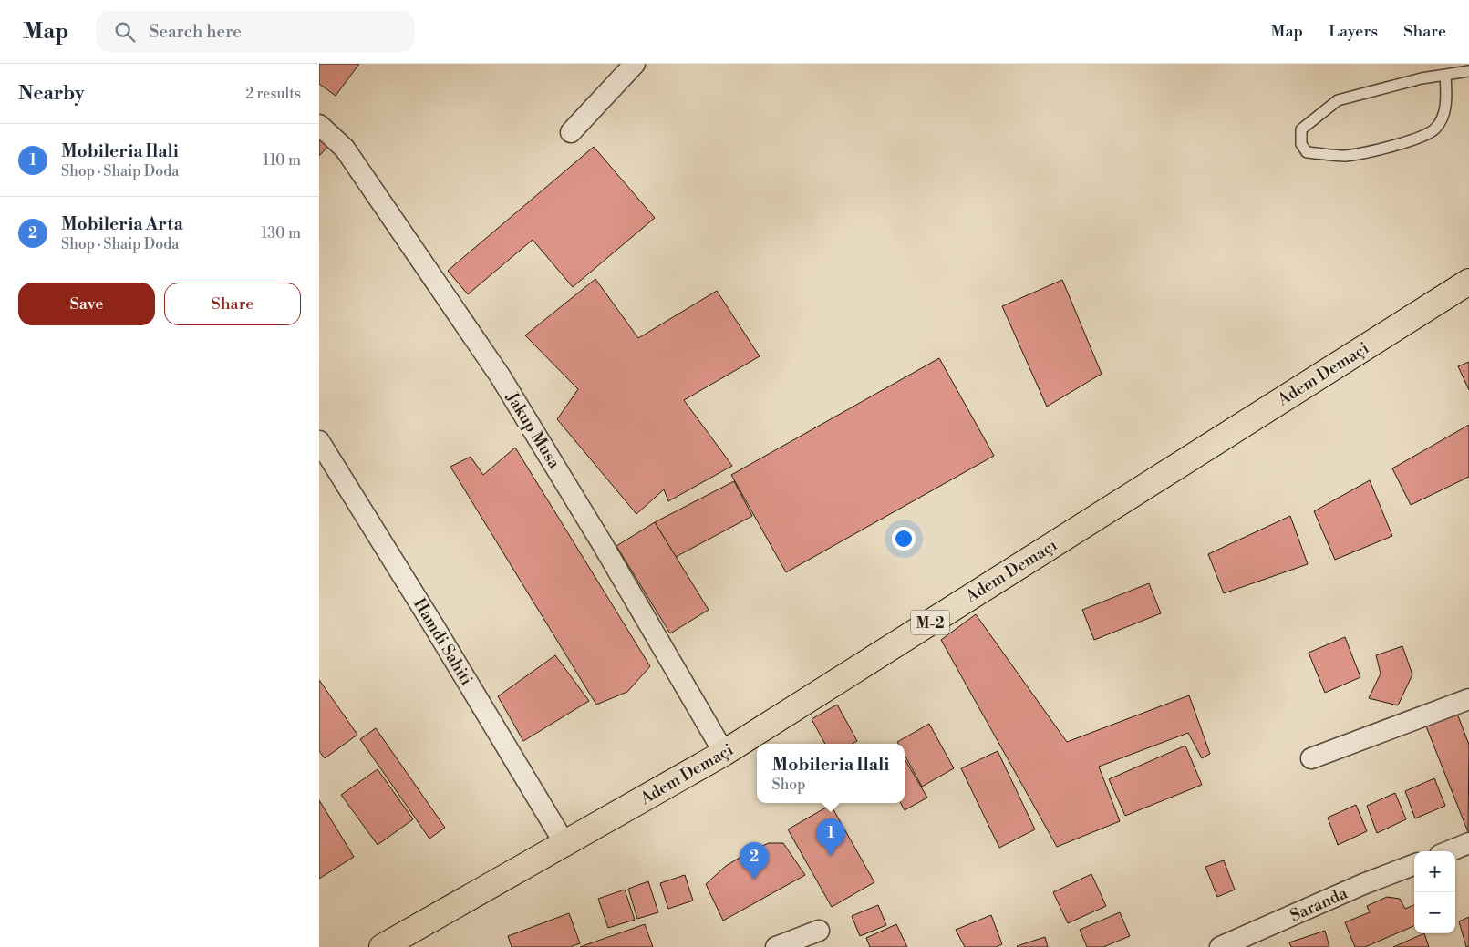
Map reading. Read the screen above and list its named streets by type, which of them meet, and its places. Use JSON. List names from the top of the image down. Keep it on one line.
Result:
{"streets":{"main road":["Adem Demaçi","M-2"],"street":["Jakup Musa","Hamdi Sahiti","Saranda"]},"crossings":[["Adem Demaçi","Jakup Musa"],["Adem Demaçi","Hamdi Sahiti"]],"page":{"header":"Map","search":"Search here","nav":["Map","Layers","Share"],"heading":["Nearby","2 results"],"list":[{"mark":"1","name":"Mobileria Ilali","note":"Shop · Shaip Doda","value":"110 m"},{"mark":"2","name":"Mobileria Arta","note":"Shop · Shaip Doda","value":"130 m"}],"buttons":["Save","Share"],"popup":["Mobileria Ilali","Shop"],"pins":["1","2"],"map_buttons":["+","−"]}}
